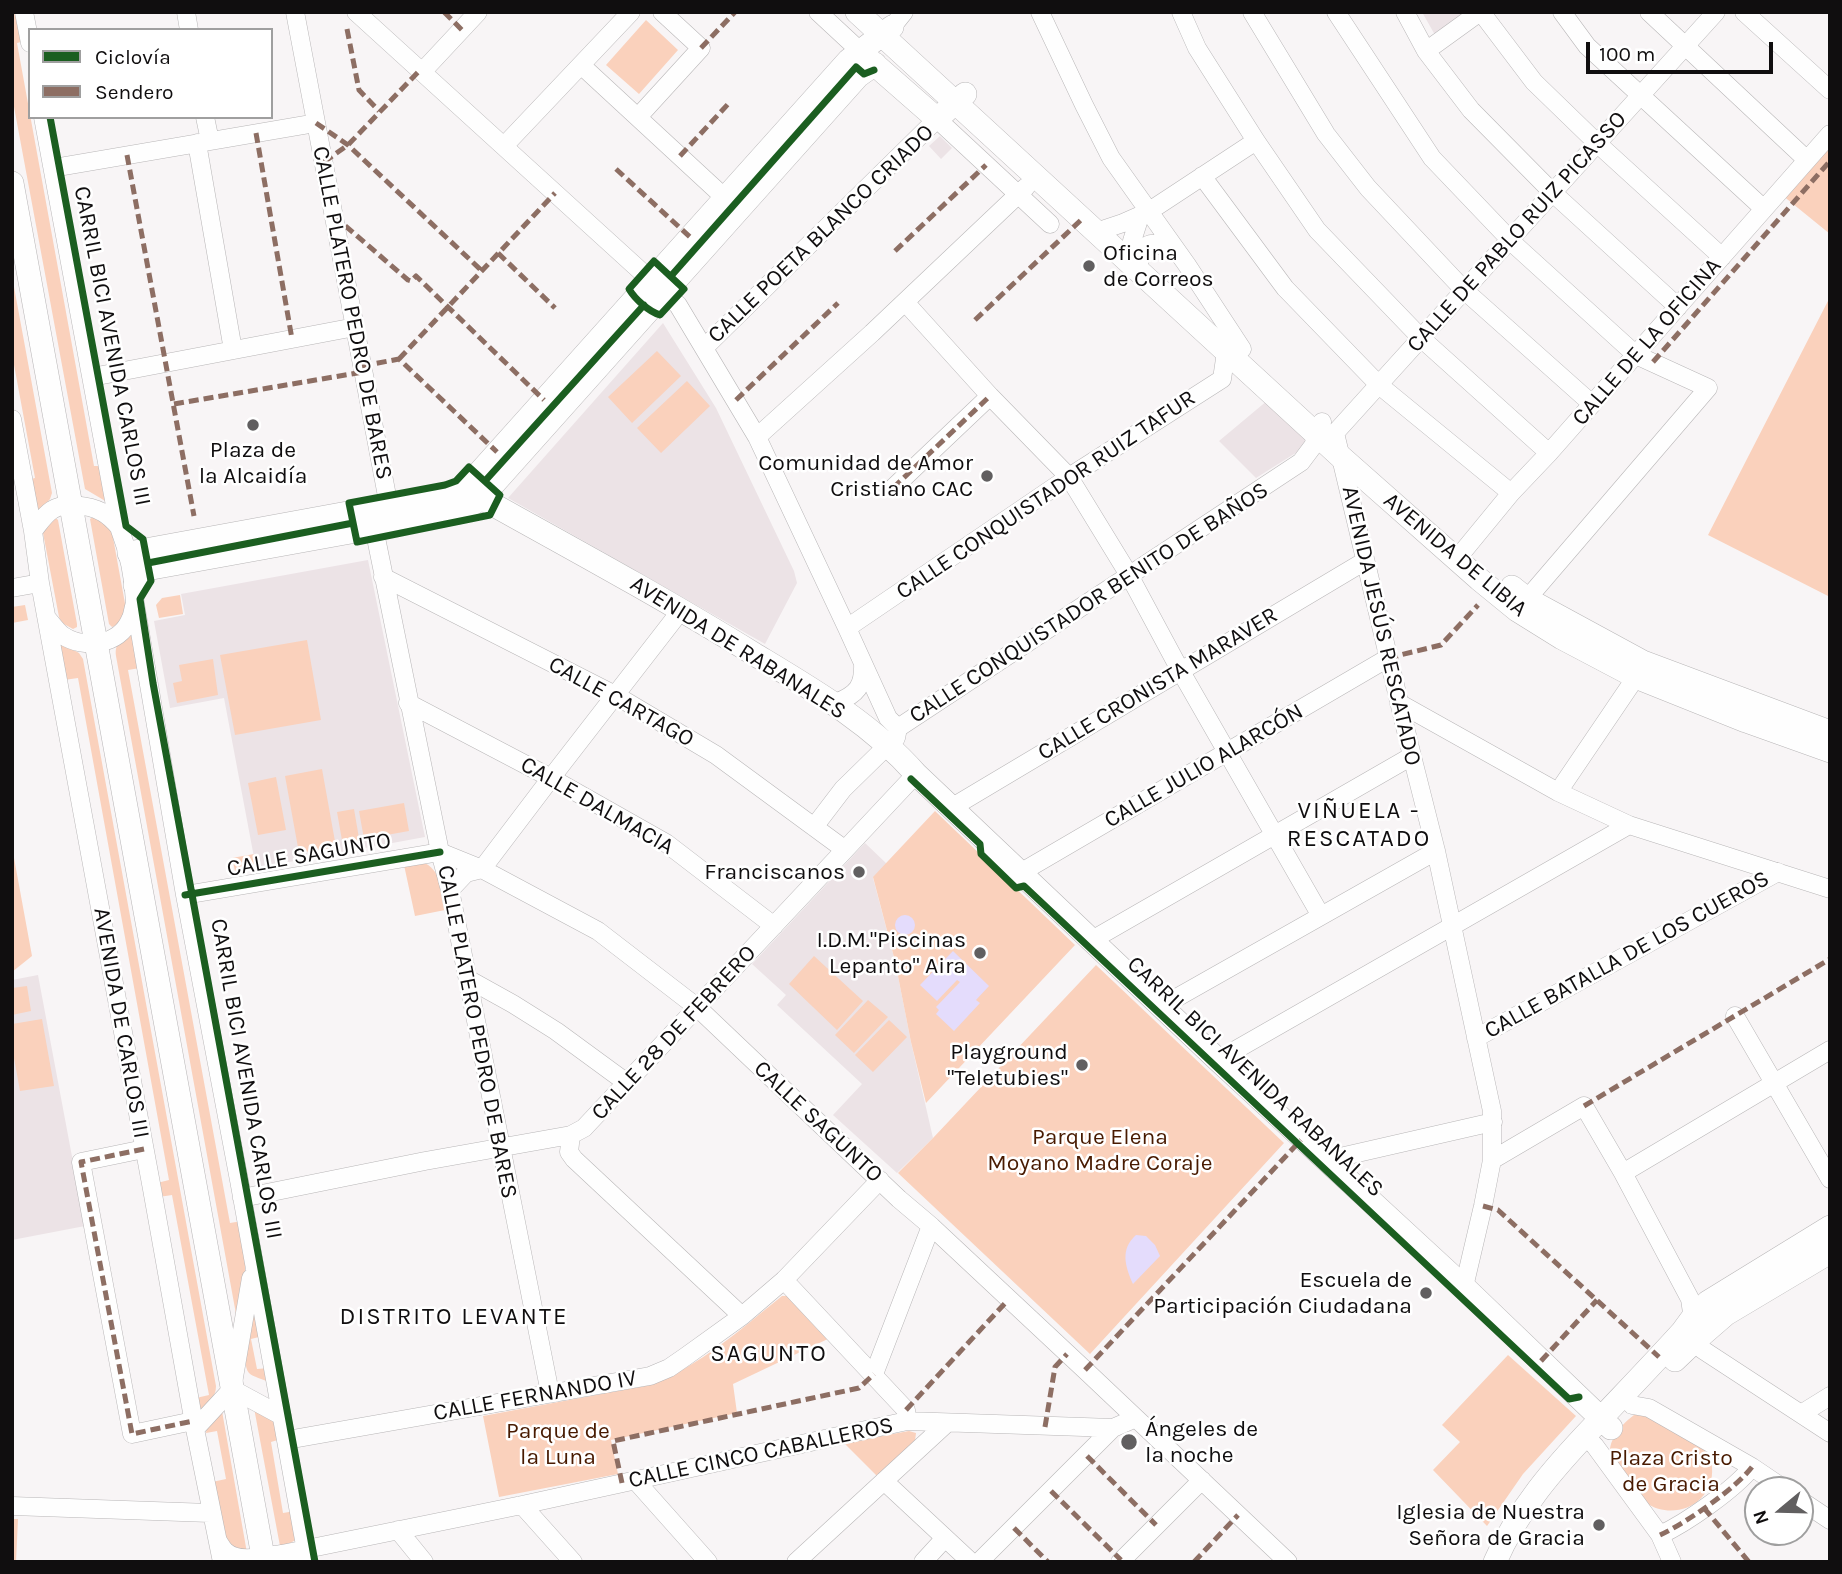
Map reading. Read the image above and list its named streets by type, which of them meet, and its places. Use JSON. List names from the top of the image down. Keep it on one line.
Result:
{"streets":{"main road":["AVENIDA DE LIBIA","AVENIDA DE RABANALES","AVENIDA DE CARLOS III"],"street":["CALLE DE PABLO RUIZ PICASSO","CALLE POETA BLANCO CRIADO","CALLE PLATERO PEDRO DE BARES","CALLE DE LA OFICINA","CALLE CONQUISTADOR RUIZ TAFUR","CALLE CONQUISTADOR BENITO DE BAÑOS","AVENIDA JESÚS RESCATADO","CALLE CRONISTA MARAVER","CALLE CARTAGO","CALLE JULIO ALARCÓN","CALLE DALMACIA","CALLE SAGUNTO","CALLE BATALLA DE LOS CUEROS","CALLE 28 DE FEBRERO","CALLE FERNANDO IV","CALLE CINCO CABALLEROS"],"cycle path":["CARRIL BICI AVENIDA CARLOS III","CARRIL BICI AVENIDA RABANALES"]},"crossings":[["CALLE DE PABLO RUIZ PICASSO","AVENIDA DE LIBIA"],["CALLE DE PABLO RUIZ PICASSO","CALLE CONQUISTADOR BENITO DE BAÑOS"],["CALLE PLATERO PEDRO DE BARES","CALLE CARTAGO"],["CALLE PLATERO PEDRO DE BARES","CALLE DALMACIA"],["CALLE PLATERO PEDRO DE BARES","CALLE SAGUNTO"],["CALLE PLATERO PEDRO DE BARES","CALLE 28 DE FEBRERO"],["CALLE PLATERO PEDRO DE BARES","CALLE FERNANDO IV"],["CALLE DE LA OFICINA","AVENIDA DE LIBIA"],["CALLE CONQUISTADOR RUIZ TAFUR","AVENIDA DE LIBIA"],["AVENIDA DE LIBIA","CALLE CONQUISTADOR BENITO DE BAÑOS"],["AVENIDA DE LIBIA","AVENIDA JESÚS RESCATADO"],["CALLE CONQUISTADOR BENITO DE BAÑOS","AVENIDA JESÚS RESCATADO"],["CALLE CONQUISTADOR BENITO DE BAÑOS","AVENIDA DE RABANALES"],["CALLE CONQUISTADOR BENITO DE BAÑOS","CALLE CARTAGO"],["AVENIDA JESÚS RESCATADO","AVENIDA DE RABANALES"],["AVENIDA JESÚS RESCATADO","CALLE CRONISTA MARAVER"],["AVENIDA JESÚS RESCATADO","CALLE JULIO ALARCÓN"],["AVENIDA JESÚS RESCATADO","CALLE BATALLA DE LOS CUEROS"],["AVENIDA DE RABANALES","CALLE CRONISTA MARAVER"],["AVENIDA DE RABANALES","CALLE JULIO ALARCÓN"],["AVENIDA DE RABANALES","CALLE 28 DE FEBRERO"],["CALLE CARTAGO","CALLE 28 DE FEBRERO"],["CALLE DALMACIA","CALLE 28 DE FEBRERO"],["CALLE SAGUNTO","AVENIDA DE CARLOS III"],["CALLE SAGUNTO","CALLE 28 DE FEBRERO"],["CALLE SAGUNTO","CALLE FERNANDO IV"],["CALLE SAGUNTO","CALLE CINCO CABALLEROS"],["AVENIDA DE CARLOS III","CALLE 28 DE FEBRERO"],["AVENIDA DE CARLOS III","CALLE FERNANDO IV"],["AVENIDA DE CARLOS III","CALLE CINCO CABALLEROS"]],"districts":["VIÑUELA - RESCATADO","DISTRITO LEVANTE","SAGUNTO"],"parks":["Parque Elena Moyano Madre Coraje","Parque de la Luna","Plaza Cristo de Gracia"],"places":["Oficina de Correos","Plaza de la Alcaidía","Comunidad de Amor Cristiano CAC","Franciscanos","I.D.M.\"Piscinas Lepanto\" Aira","Playground \"Teletubies\"","Escuela de Participación Ciudadana","Ángeles de la noche","Iglesia de Nuestra Señora de Gracia"],"legend":["Ciclovía","Sendero"],"scale_bar":"100 m","north":"left"}
